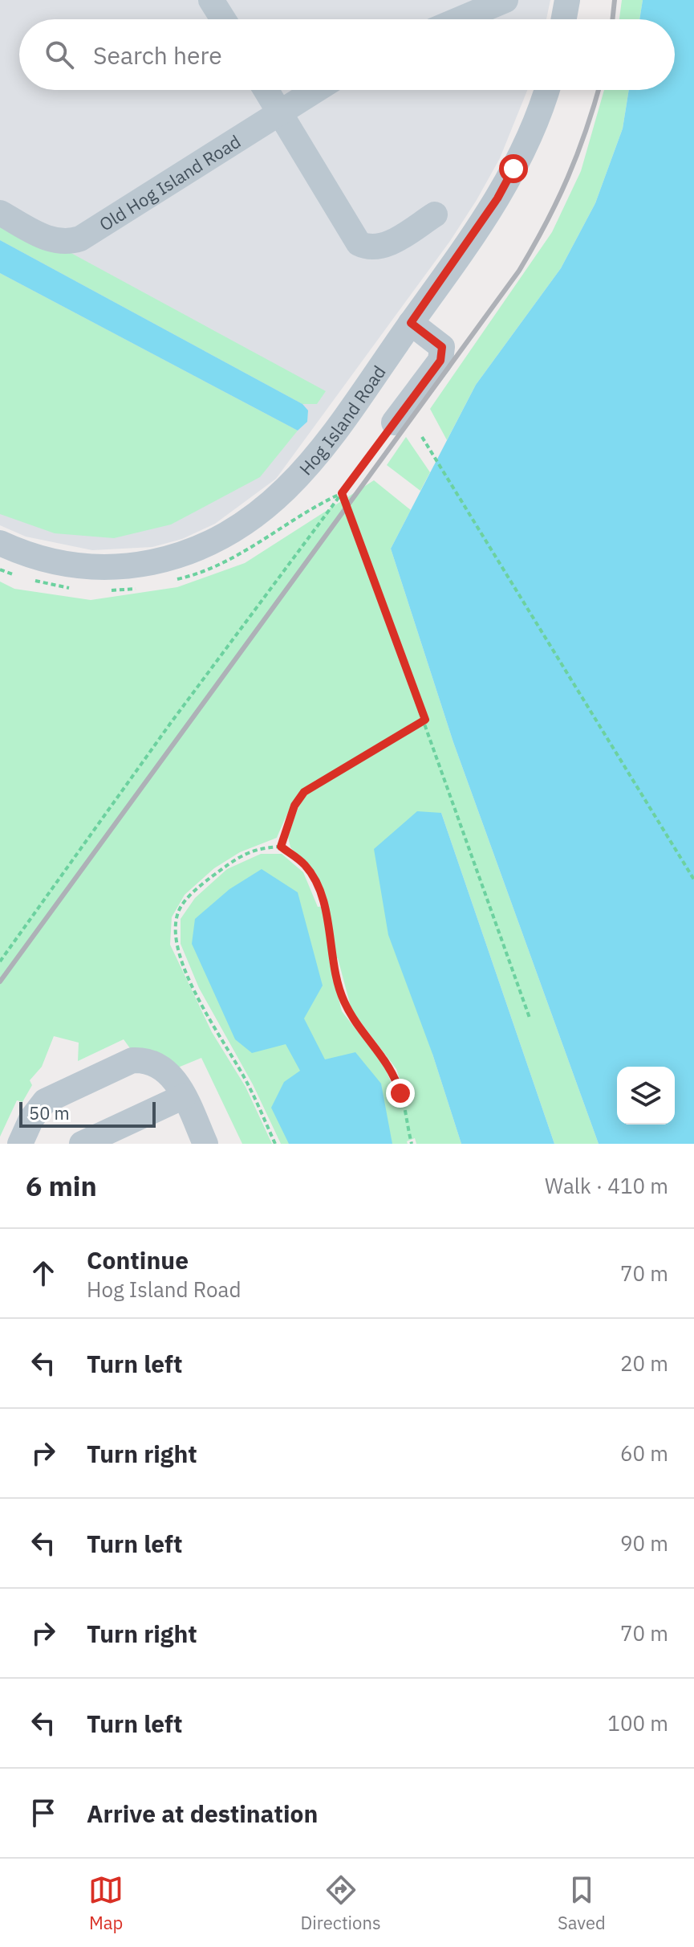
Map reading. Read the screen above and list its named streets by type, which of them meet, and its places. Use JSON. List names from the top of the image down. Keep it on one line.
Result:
{"streets":{"street":["Old Hog Island Road","Hog Island Road"]},"scale_bar":"50 m","page":{"search":"Search here","scale":"50 m","heading":["6 min","Walk · 410 m"],"list":[["Continue","Hog Island Road","70 m"],["Turn left","20 m"],["Turn right","60 m"],["Turn left","90 m"],["Turn right","70 m"],["Turn left","100 m"],"Arrive at destination"],"nav":["Map","Directions","Saved"]}}
